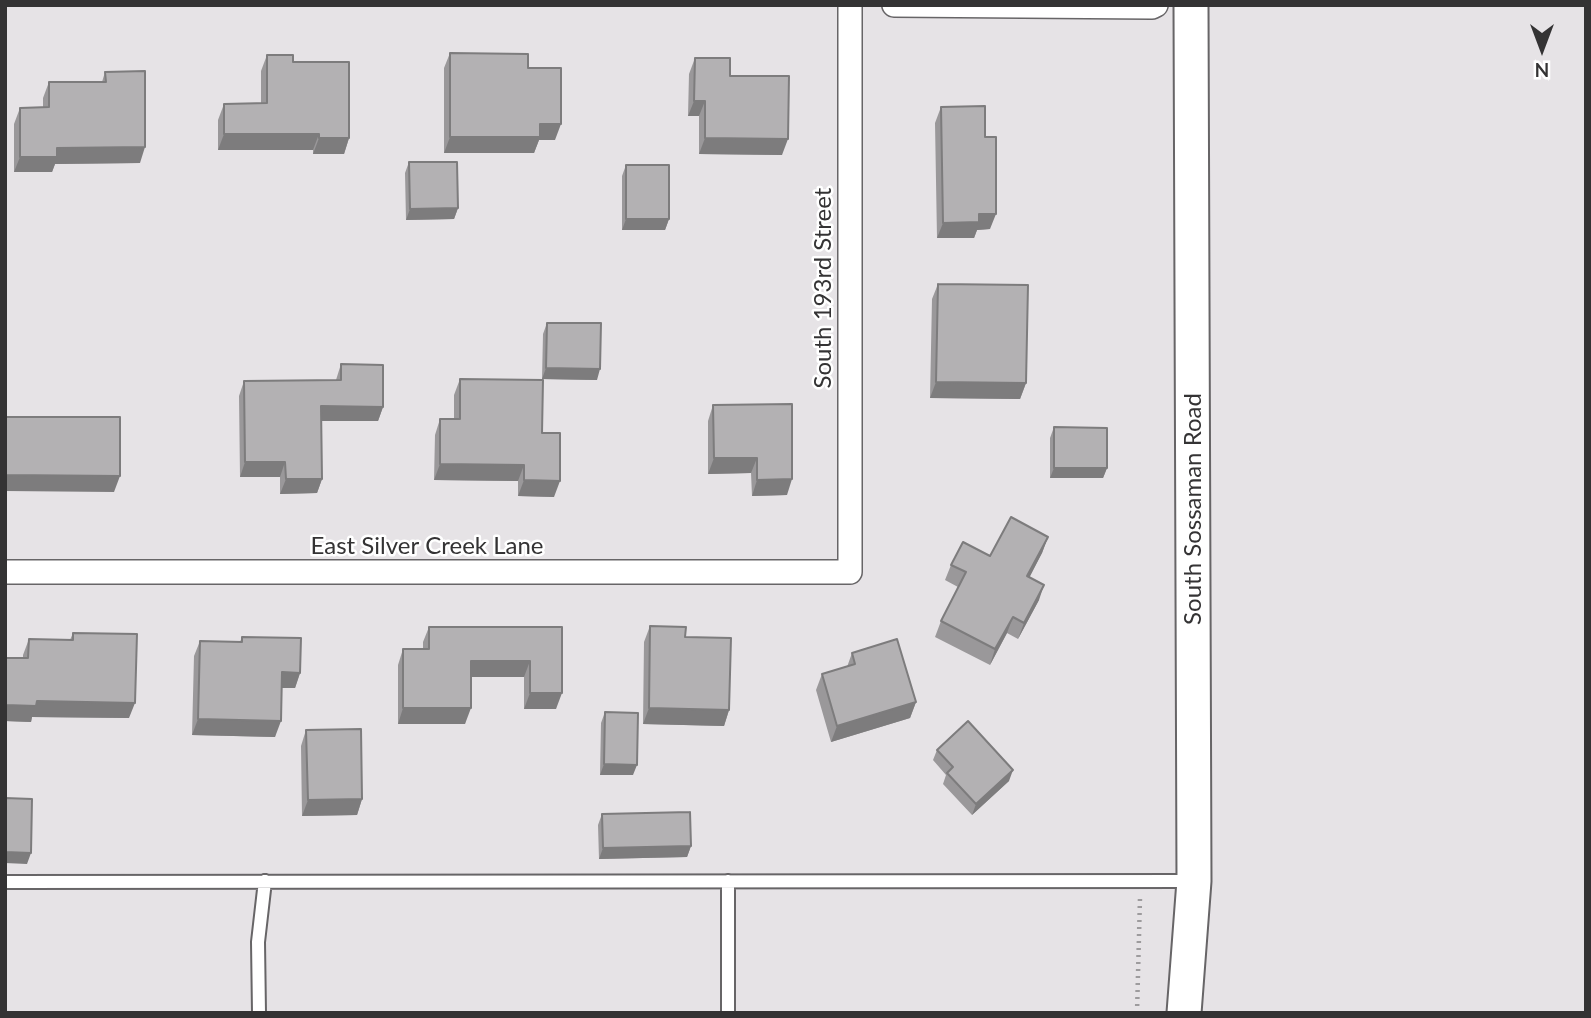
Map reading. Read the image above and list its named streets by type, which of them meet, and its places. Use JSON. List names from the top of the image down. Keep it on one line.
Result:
{"streets":{"main road":["South Sossaman Road"],"street":["South 193rd Street","East Silver Creek Lane"]},"crossings":[["South 193rd Street","East Silver Creek Lane"]],"north":"bottom"}
